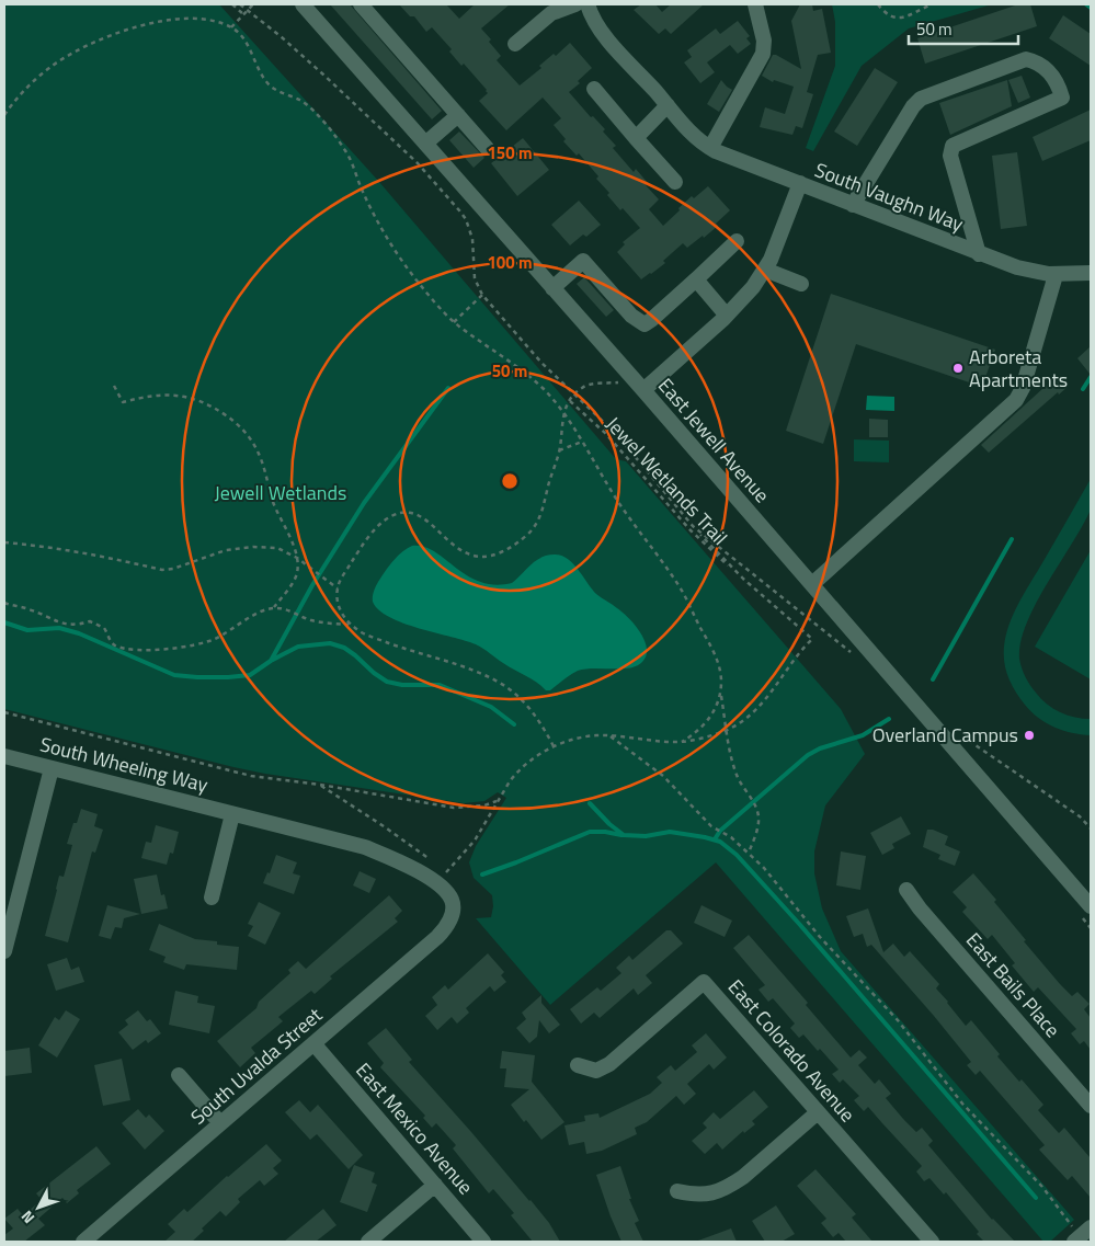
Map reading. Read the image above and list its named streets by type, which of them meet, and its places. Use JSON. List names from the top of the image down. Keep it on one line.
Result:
{"streets":{"street":["South Vaughn Way","East Jewell Avenue","South Wheeling Way","East Bails Place","East Colorado Avenue","South Uvalda Street","East Mexico Avenue"],"path":["Jewel Wetlands Trail"]},"crossings":[["South Vaughn Way","East Jewell Avenue"],["South Wheeling Way","South Uvalda Street"],["South Uvalda Street","East Mexico Avenue"]],"parks":["Jewell Wetlands"],"places":["Arboreta Apartments","Overland Campus"],"scale_bar":"50 m","north":"bottom left","rings":["150 m","100 m","50 m"]}
